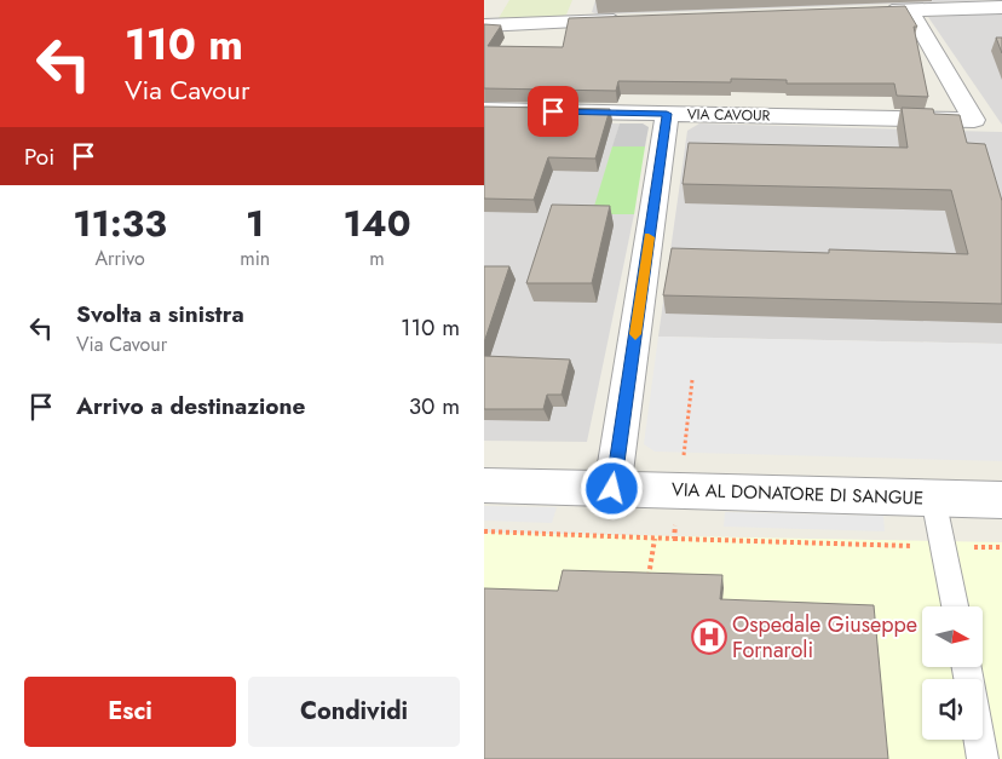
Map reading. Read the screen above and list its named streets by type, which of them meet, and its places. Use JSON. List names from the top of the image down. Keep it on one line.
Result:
{"streets":{"street":["VIA CAVOUR","VIA AL DONATORE DI SANGUE"]},"places":{"hospital":["Ospedale Giuseppe Fornaroli"]},"north":"right","page":{"turn":["110 m","Via Cavour"],"then":"Poi","eta":["11:33","Arrivo","1","min","140","m"],"list":[{"name":"Svolta a sinistra","note":"Via Cavour","value":"110 m"},{"name":"Arrivo a destinazione","value":"30 m"}],"buttons":["Esci","Condividi"]}}
